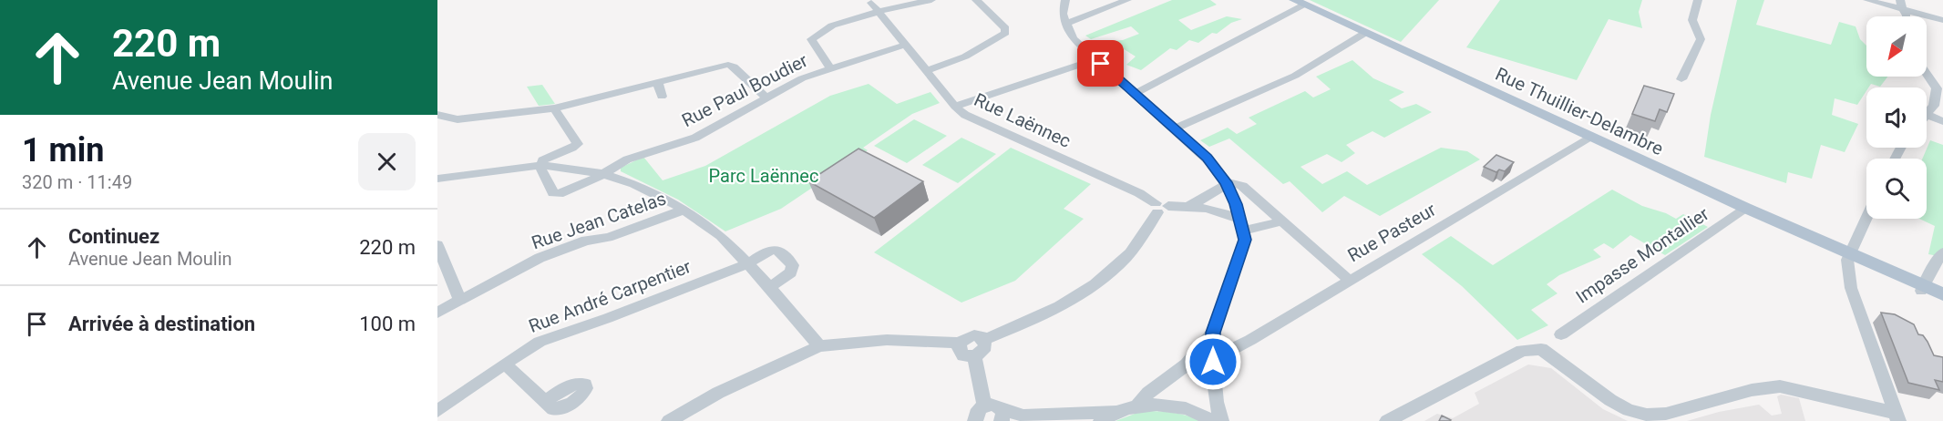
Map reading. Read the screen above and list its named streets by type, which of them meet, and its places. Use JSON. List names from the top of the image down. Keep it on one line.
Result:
{"streets":{"main road":["Rue Thuillier-Delambre"],"street":["Rue Paul Boudier","Rue Laënnec","Rue Jean Catelas","Rue Pasteur","Impasse Montallier","Rue André Carpentier"]},"crossings":[["Rue Paul Boudier","Rue Laënnec"],["Rue Thuillier-Delambre","Rue Pasteur"],["Rue Thuillier-Delambre","Impasse Montallier"]],"parks":["Parc Laënnec"],"north":"bottom left","page":{"turn":["220 m","Avenue Jean Moulin"],"heading":["1 min","320 m · 11:49"],"list":[{"name":"Continuez","note":"Avenue Jean Moulin","value":"220 m"},{"name":"Arrivée à destination","value":"100 m"}]}}
